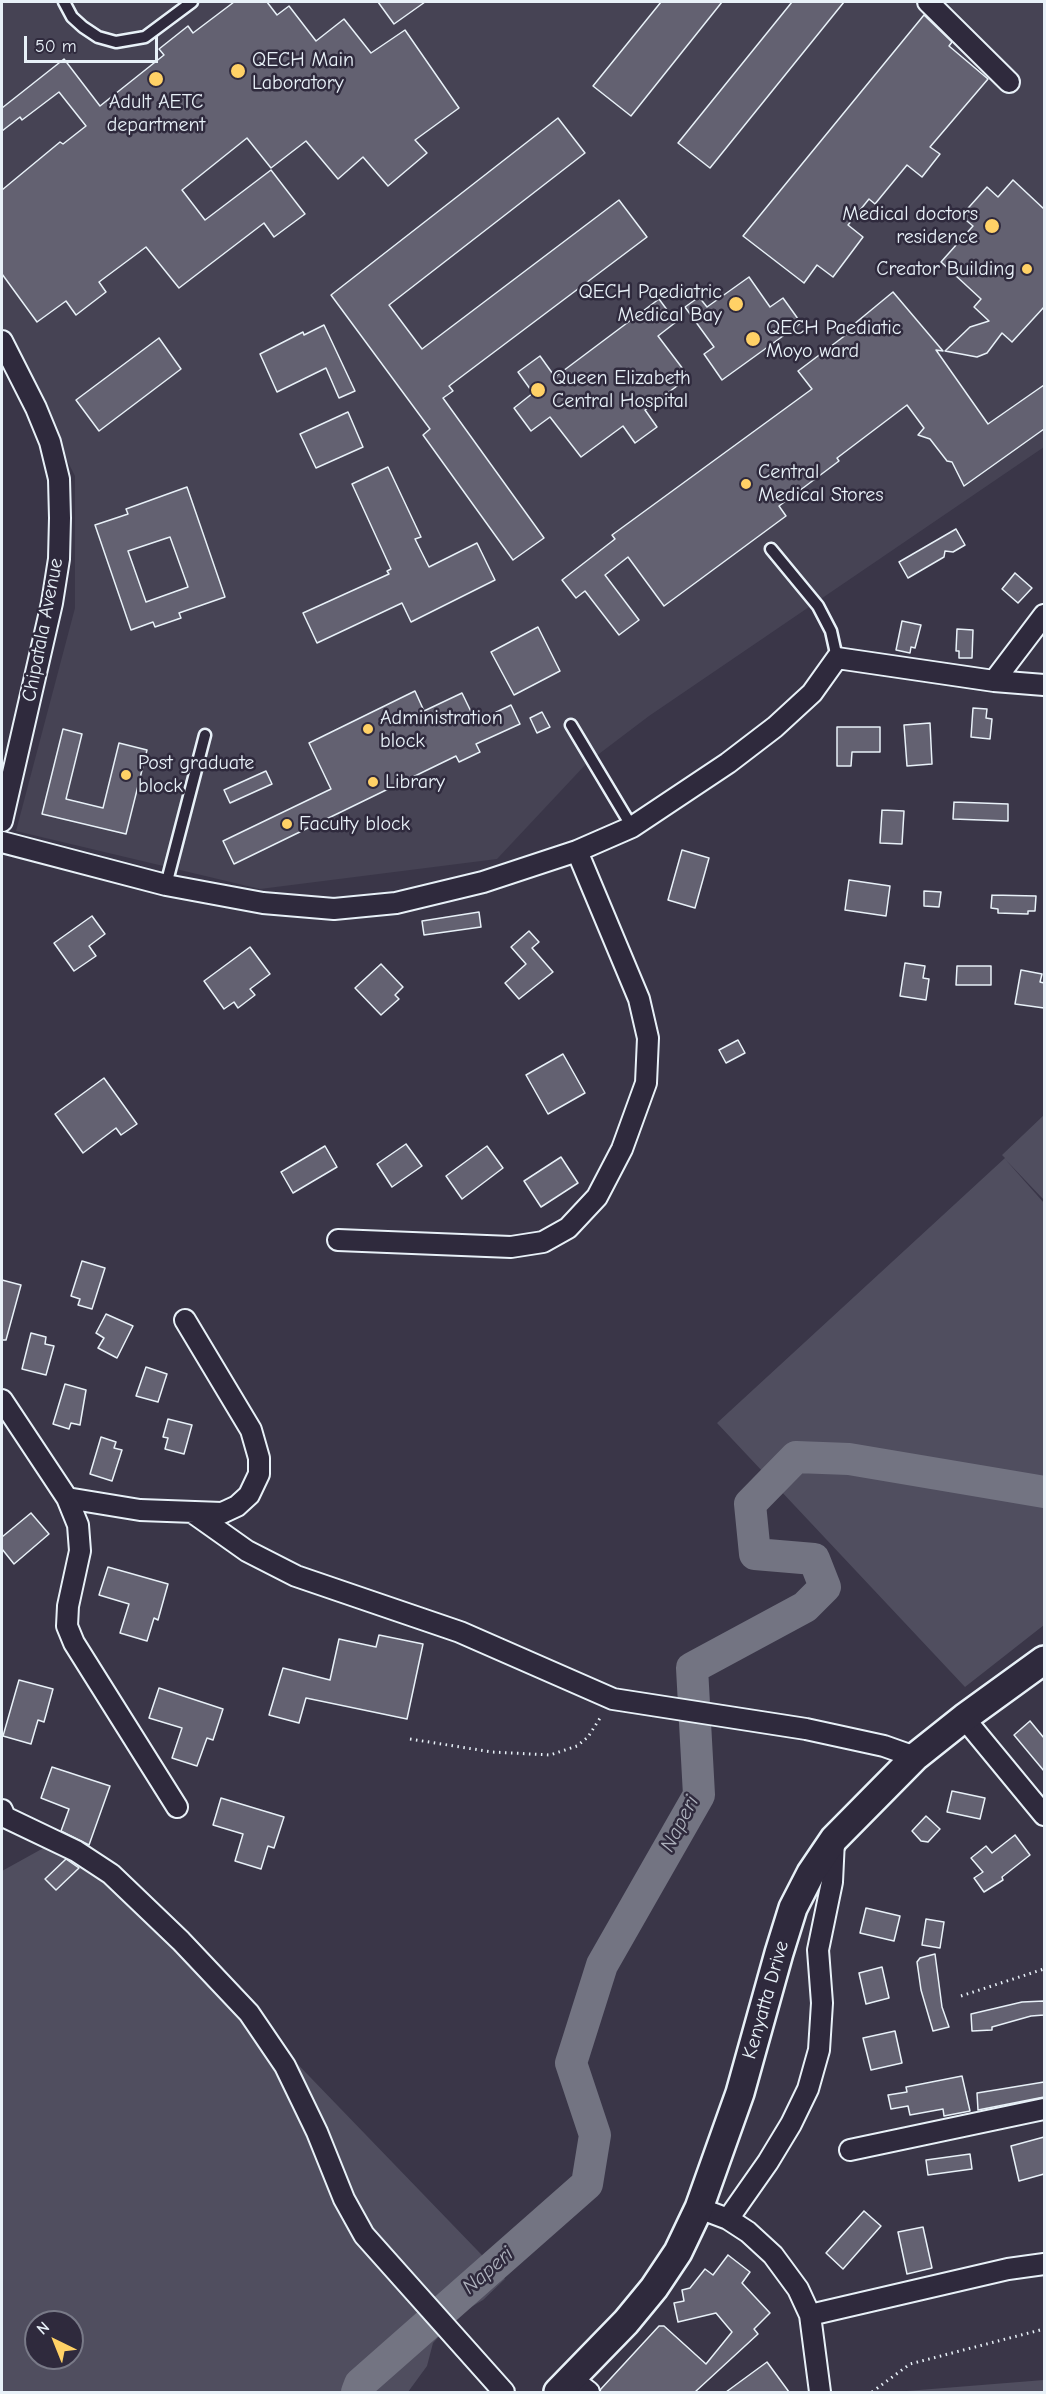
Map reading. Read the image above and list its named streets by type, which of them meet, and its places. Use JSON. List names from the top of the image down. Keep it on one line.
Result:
{"streets":{"main road":["Kenyatta Drive"],"street":["Chipatala Avenue"]},"water":["Naperi"],"places":["QECH Main Laboratory","Adult AETC department","Medical doctors residence","Creator Building","QECH Paediatric Medical Bay","QECH Paediatic Moyo ward","Queen Elizabeth Central Hospital","Central Medical Stores","Administration block","Post graduate block","Library","Faculty block"],"scale_bar":"50 m","north":"top left"}
